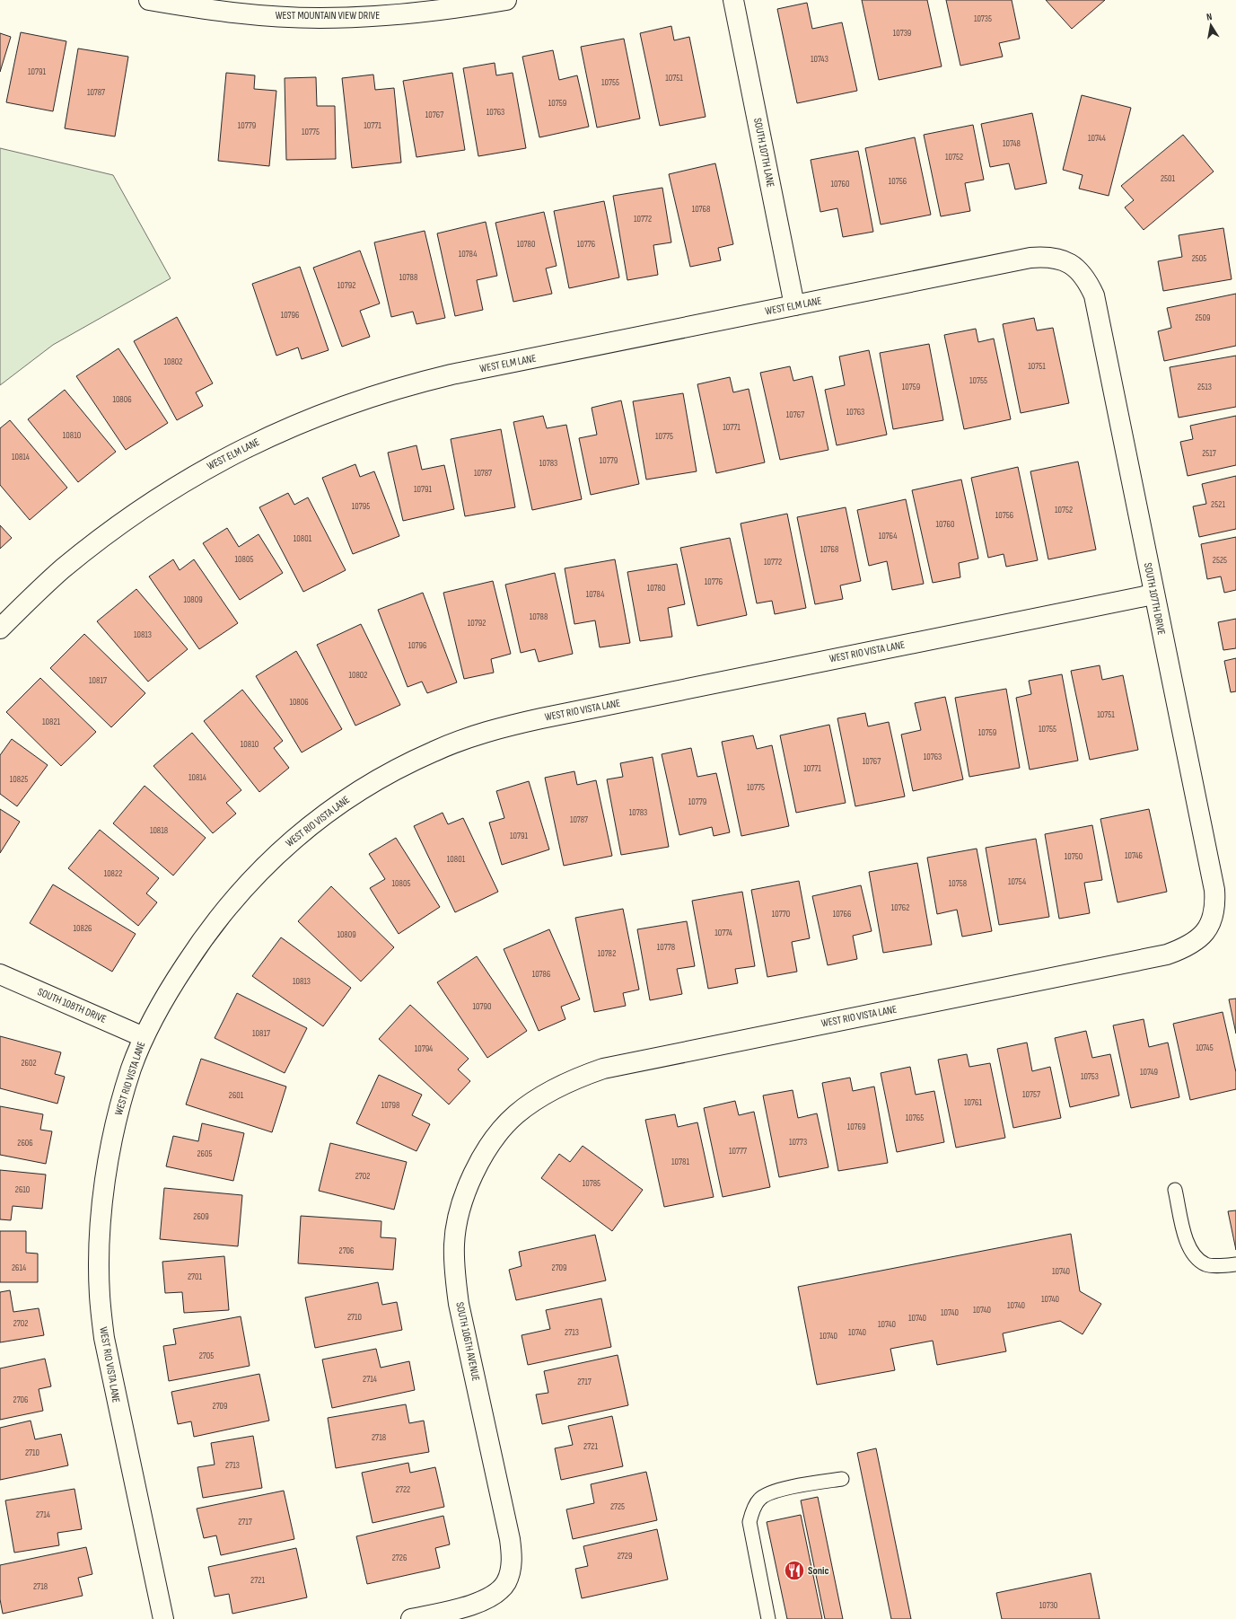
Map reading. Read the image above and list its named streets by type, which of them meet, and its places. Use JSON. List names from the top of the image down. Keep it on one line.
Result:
{"streets":{"street":["WEST MOUNTAIN VIEW DRIVE","SOUTH 107TH LANE","WEST ELM LANE","SOUTH 107TH DRIVE","WEST RIO VISTA LANE","SOUTH 108TH DRIVE","SOUTH 106TH AVENUE"]},"crossings":[["SOUTH 107TH LANE","WEST ELM LANE"],["WEST ELM LANE","SOUTH 107TH DRIVE"],["SOUTH 107TH DRIVE","WEST RIO VISTA LANE"],["WEST RIO VISTA LANE","SOUTH 108TH DRIVE"],["WEST RIO VISTA LANE","SOUTH 106TH AVENUE"]],"places":{"restaurant":["Sonic"]},"house_numbers":["10735","10739","10743","10791","10751","10755","10787","10759","10763","10767","10779","10771","10775","10744","10748","10752","2501","10756","10760","10768","10772","10780","10776","10784","2505","10788","10792","10796","2509","10802","10751","10755","10759","2513","10806","10763","10767","10771","10810","10775","2517","10814","10779","10783","10787","10791","2521","10795","10752","10756","10760","10764","10801","10768","10805","2525","10772","10776","10780","10784","10809","10788","10792","10813","10796","10802","10817","10806","10751","10821","10755","10759","10810","10763","10767","10771","10814","10825","10775","10779","10783","10787","10818","10791","10746","10750","10801","10822","10754","10805","10758","10762","10770","10766","10826","10774","10809","10778","10782","10786","10813","10790","10817","10745","10794","2602","10749","10753","10757","2601","10761","10798","10765","10769","10773","2606","10777","2605","10781","2702","10785","2610","2609","2706","2614","2709","10740","2701","10740","10740","10740","10740","2710","10740","2702","10740","2713","10740","10740","2705","2714","2717","2706","2709","2718","2721","2710","2713","2722","2725","2714","2717","2729","2726","2721","2718","10730"],"north":"top"}
